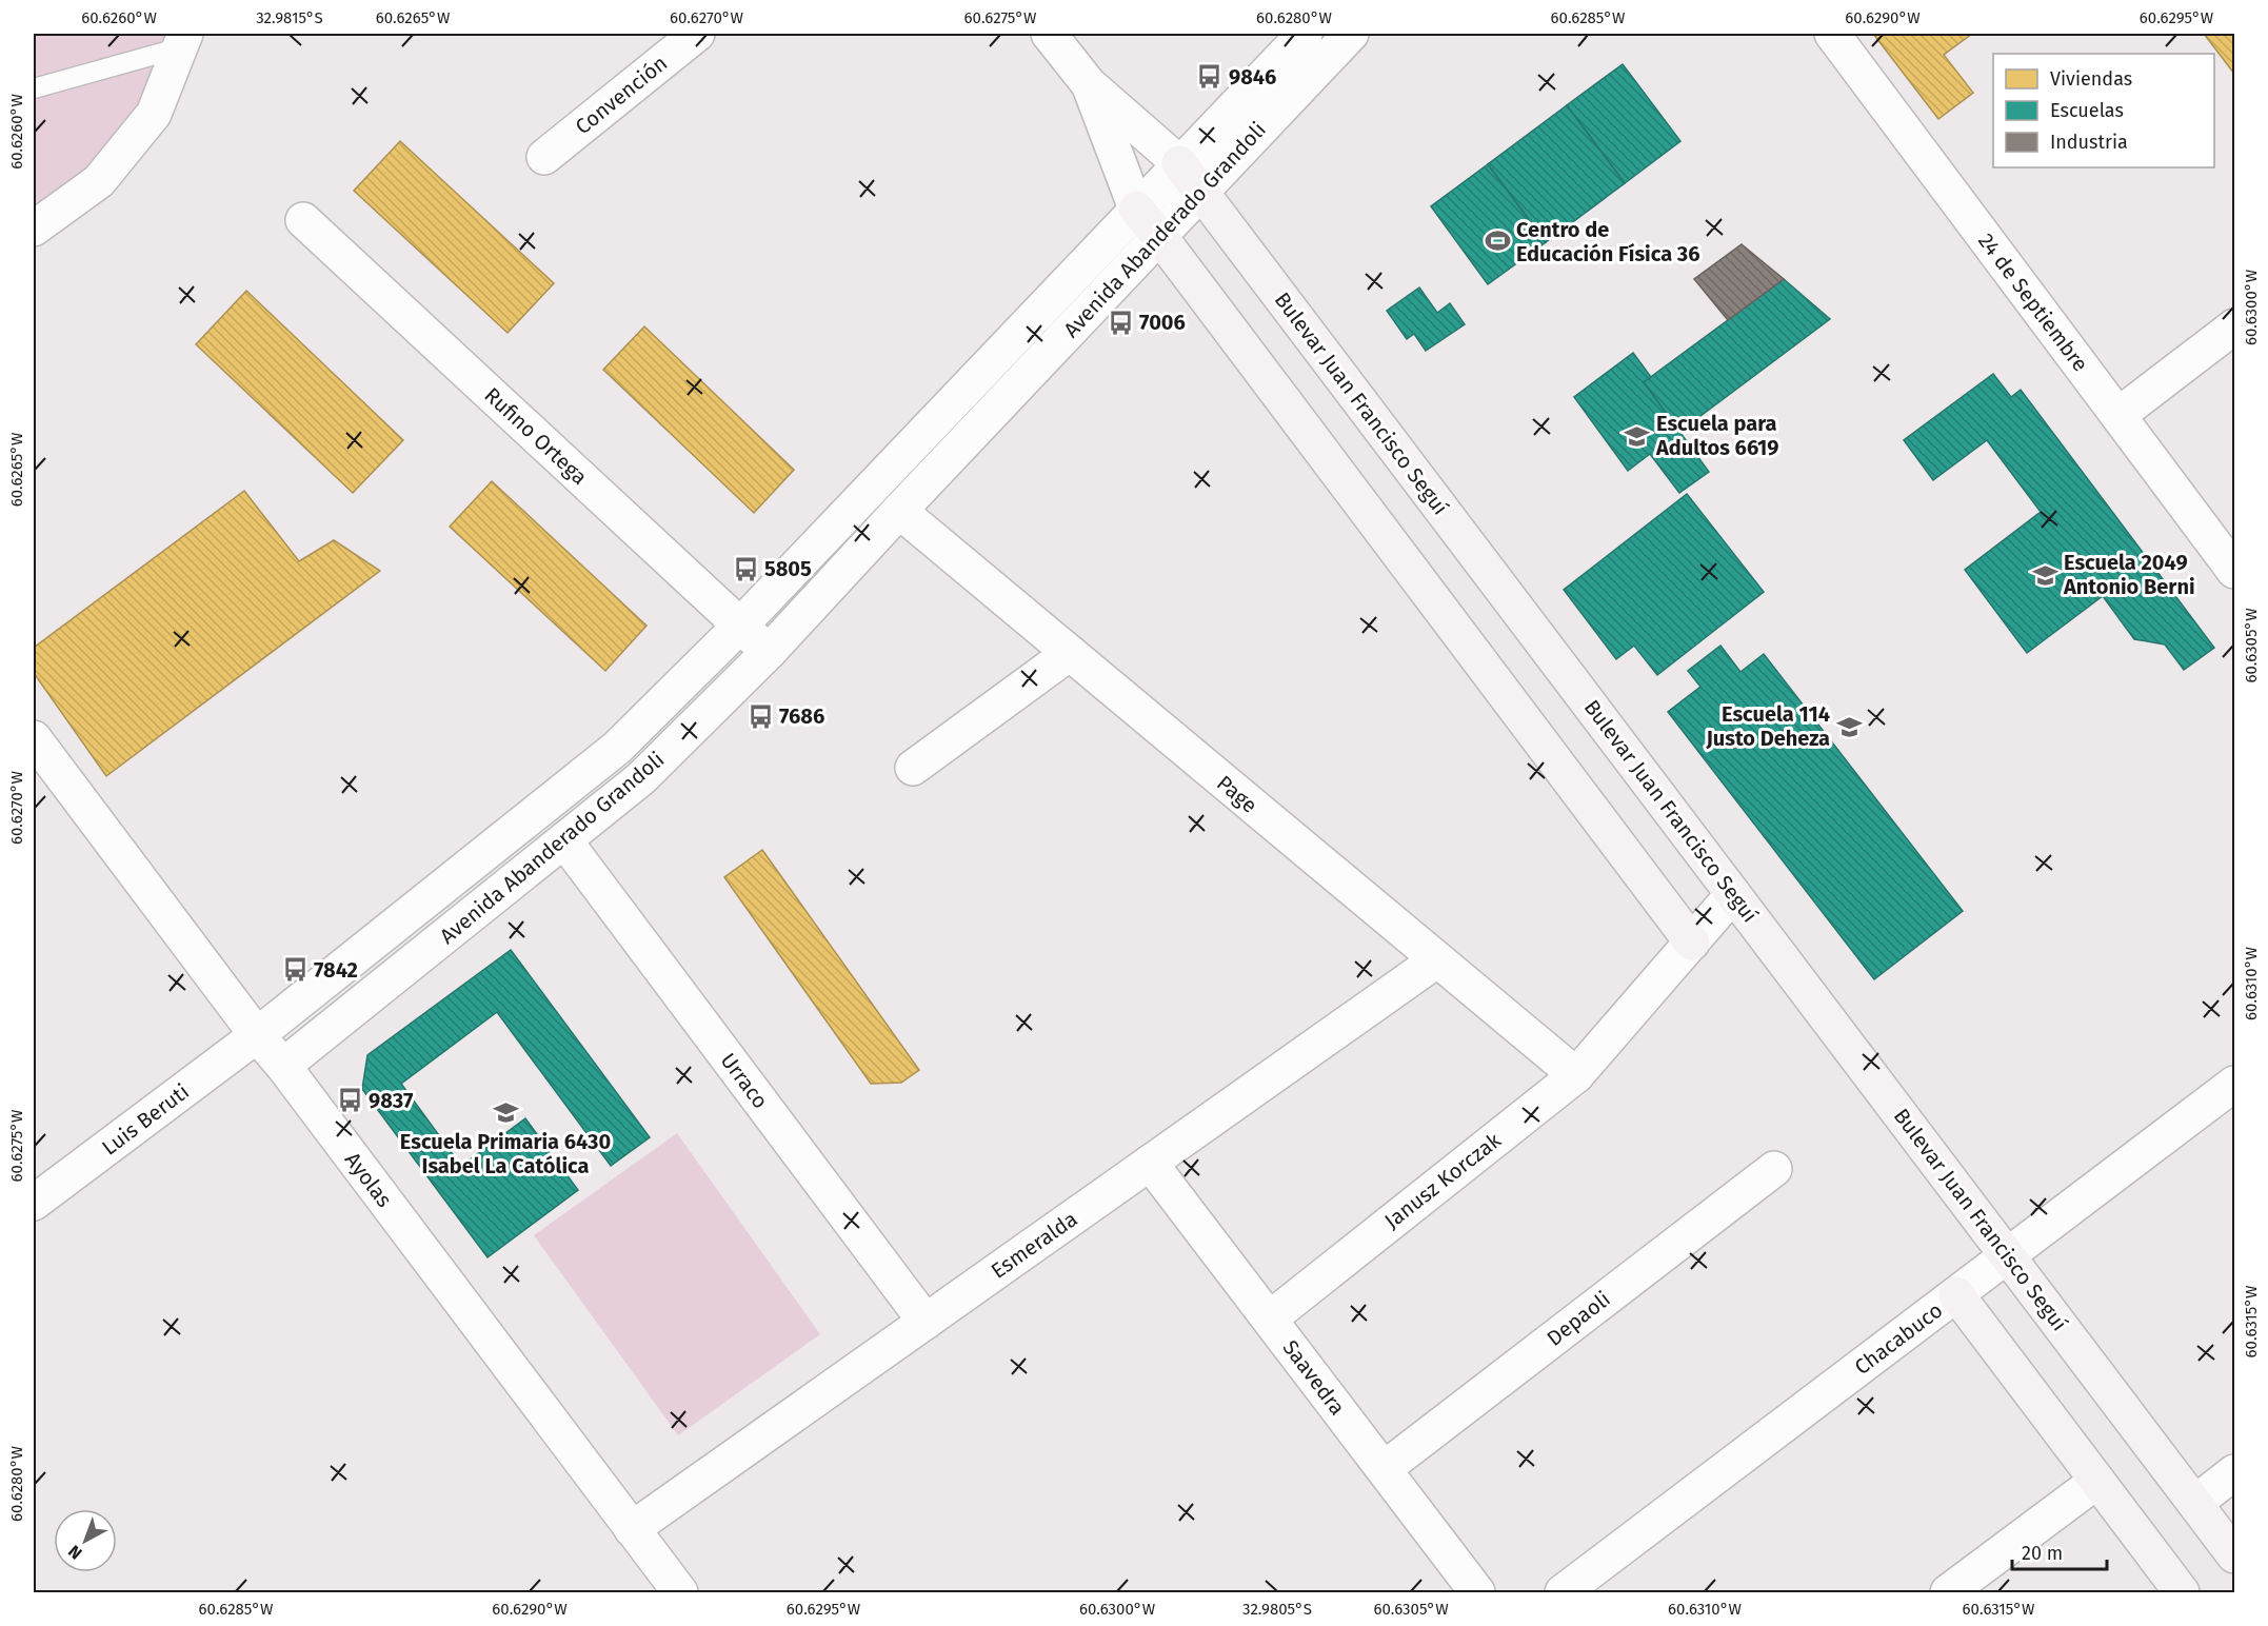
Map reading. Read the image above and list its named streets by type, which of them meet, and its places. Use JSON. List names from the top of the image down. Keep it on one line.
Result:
{"streets":{"main road":["Bulevar Juan Francisco Seguí"],"street":["Convención","Avenida Abanderado Grandoli","24 de Septiembre","Rufino Ortega","Page","Urraco","Luis Beruti","Ayolas","Janusz Korczak","Esmeralda","Depaoli","Chacabuco","Saavedra"]},"crossings":[["Avenida Abanderado Grandoli","Bulevar Juan Francisco Seguí"],["Avenida Abanderado Grandoli","Rufino Ortega"],["Avenida Abanderado Grandoli","Page"],["Avenida Abanderado Grandoli","Urraco"],["Avenida Abanderado Grandoli","Luis Beruti"],["Avenida Abanderado Grandoli","Ayolas"],["Bulevar Juan Francisco Seguí","Janusz Korczak"],["Bulevar Juan Francisco Seguí","Chacabuco"],["Page","Janusz Korczak"],["Page","Esmeralda"],["Urraco","Esmeralda"],["Luis Beruti","Ayolas"],["Ayolas","Esmeralda"],["Janusz Korczak","Saavedra"],["Esmeralda","Saavedra"],["Depaoli","Saavedra"]],"places":{"bus stop":["9846","7006","5805","7686","7842","9837"],"sports":["Centro de Educación Física 36"],"school or university":["Escuela para Adultos 6619","Escuela 2049 Antonio Berni","Escuela 114 Justo Deheza","Escuela Primaria 6430 Isabel La Católica"]},"legend":["Viviendas","Escuelas","Industria"],"scale_bar":"20 m","north":"bottom left","coordinates":["60.6260°W","32.9815°S","60.6265°W","60.6270°W","60.6275°W","60.6280°W","60.6285°W","60.6290°W","60.6295°W","60.6300°W","60.6305°W","60.6310°W","60.6315°W","32.9805°S"]}
